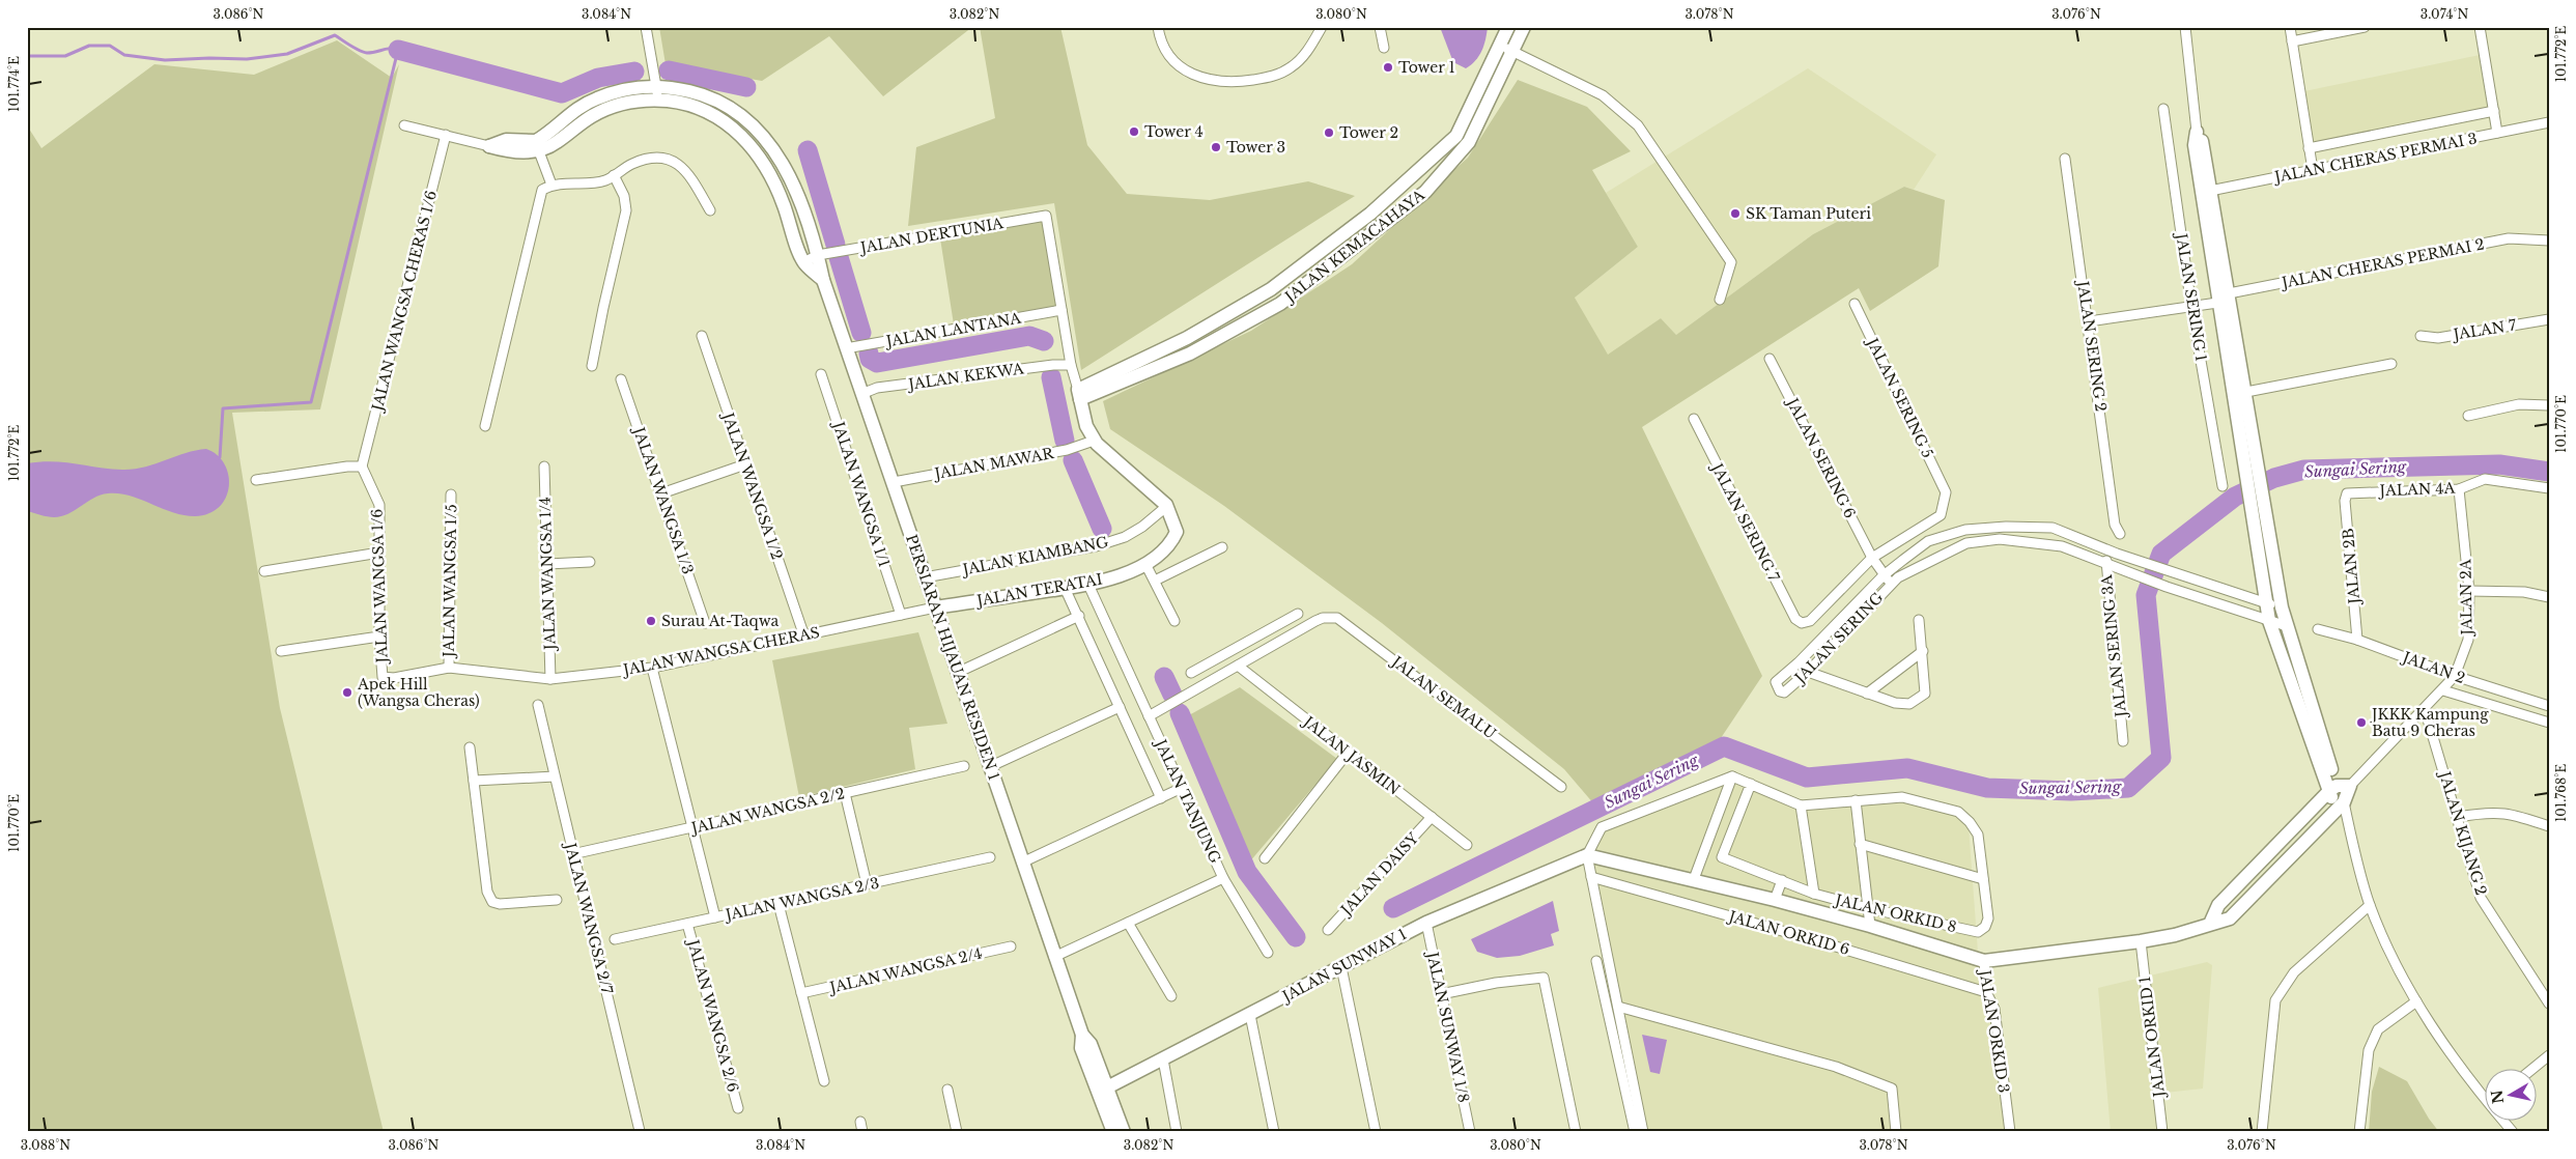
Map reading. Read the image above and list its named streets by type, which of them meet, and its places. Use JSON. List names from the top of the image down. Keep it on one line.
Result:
{"streets":{"street":["JALAN CHERAS PERMAI 3","JALAN DERTUNIA","JALAN KEMACAHAYA","JALAN CHERAS PERMAI 2","JALAN SERING 1","JALAN WANGSA CHERAS 1/6","JALAN LANTANA","JALAN 7","JALAN SERING 2","JALAN KEKWA","JALAN SERING 5","JALAN SERING 6","JALAN MAWAR","JALAN WANGSA 1/2","JALAN 4A","JALAN WANGSA 1/1","JALAN WANGSA 1/3","JALAN SERING 7","JALAN KIAMBANG","JALAN 2B","JALAN WANGSA 1/4","JALAN WANGSA 1/5","JALAN WANGSA 1/6","JALAN TERATAI","JALAN 2A","JALAN SERING","JALAN SERING 3A","JALAN WANGSA CHERAS","PERSIARAN HIJAUAN RESIDEN 1","JALAN 2","JALAN SEMALU","JALAN JASMIN","JALAN TANJUNG","JALAN WANGSA 2/2","JALAN KIJANG 2","JALAN DAISY","JALAN WANGSA 2/3","JALAN ORKID 8","JALAN WANGSA 2/7","JALAN ORKID 6","JALAN SUNWAY 1","JALAN WANGSA 2/4","JALAN WANGSA 2/6","JALAN SUNWAY 1/8","JALAN ORKID 3","JALAN ORKID 1"]},"crossings":[["JALAN DERTUNIA","JALAN LANTANA"],["JALAN DERTUNIA","PERSIARAN HIJAUAN RESIDEN 1"],["JALAN CHERAS PERMAI 2","JALAN SERING 1"],["JALAN CHERAS PERMAI 2","JALAN SERING 2"],["JALAN WANGSA CHERAS 1/6","JALAN WANGSA 1/6"],["JALAN LANTANA","PERSIARAN HIJAUAN RESIDEN 1"],["JALAN KEKWA","PERSIARAN HIJAUAN RESIDEN 1"],["JALAN SERING 5","JALAN SERING 6"],["JALAN SERING 5","JALAN SERING 7"],["JALAN SERING 6","JALAN SERING 7"],["JALAN SERING 6","JALAN SERING"],["JALAN MAWAR","PERSIARAN HIJAUAN RESIDEN 1"],["JALAN WANGSA 1/2","JALAN WANGSA CHERAS"],["JALAN 4A","JALAN 2B"],["JALAN 4A","JALAN 2A"],["JALAN WANGSA 1/1","JALAN WANGSA CHERAS"],["JALAN KIAMBANG","JALAN TERATAI"],["JALAN KIAMBANG","PERSIARAN HIJAUAN RESIDEN 1"],["JALAN 2B","JALAN 2"],["JALAN WANGSA 1/4","JALAN WANGSA CHERAS"],["JALAN WANGSA 1/5","JALAN WANGSA CHERAS"],["JALAN WANGSA 1/6","JALAN WANGSA CHERAS"],["JALAN TERATAI","JALAN WANGSA CHERAS"],["JALAN TERATAI","PERSIARAN HIJAUAN RESIDEN 1"],["JALAN TERATAI","JALAN TANJUNG"],["JALAN 2A","JALAN 2"],["JALAN 2A","JALAN KIJANG 2"],["JALAN SERING","JALAN SERING 3A"],["JALAN WANGSA CHERAS","PERSIARAN HIJAUAN RESIDEN 1"],["PERSIARAN HIJAUAN RESIDEN 1","JALAN TANJUNG"],["PERSIARAN HIJAUAN RESIDEN 1","JALAN SUNWAY 1"],["JALAN SEMALU","JALAN JASMIN"],["JALAN JASMIN","JALAN DAISY"],["JALAN WANGSA 2/2","JALAN WANGSA 2/7"],["JALAN WANGSA 2/3","JALAN WANGSA 2/6"],["JALAN ORKID 6","JALAN ORKID 3"],["JALAN SUNWAY 1","JALAN SUNWAY 1/8"]],"water":["Sungai Sering"],"places":["Tower 1","Tower 4","Tower 2","Tower 3","SK Taman Puteri","Surau At-Taqwa","Apek Hill (Wangsa Cheras)","JKKK Kampung Batu 9 Cheras"],"north":"left","coordinates":["3.086°N","3.084°N","3.082°N","3.080°N","3.078°N","3.076°N","3.074°N","101.772°E","101.774°E","101.770°E","101.768°E","3.088°N"]}
